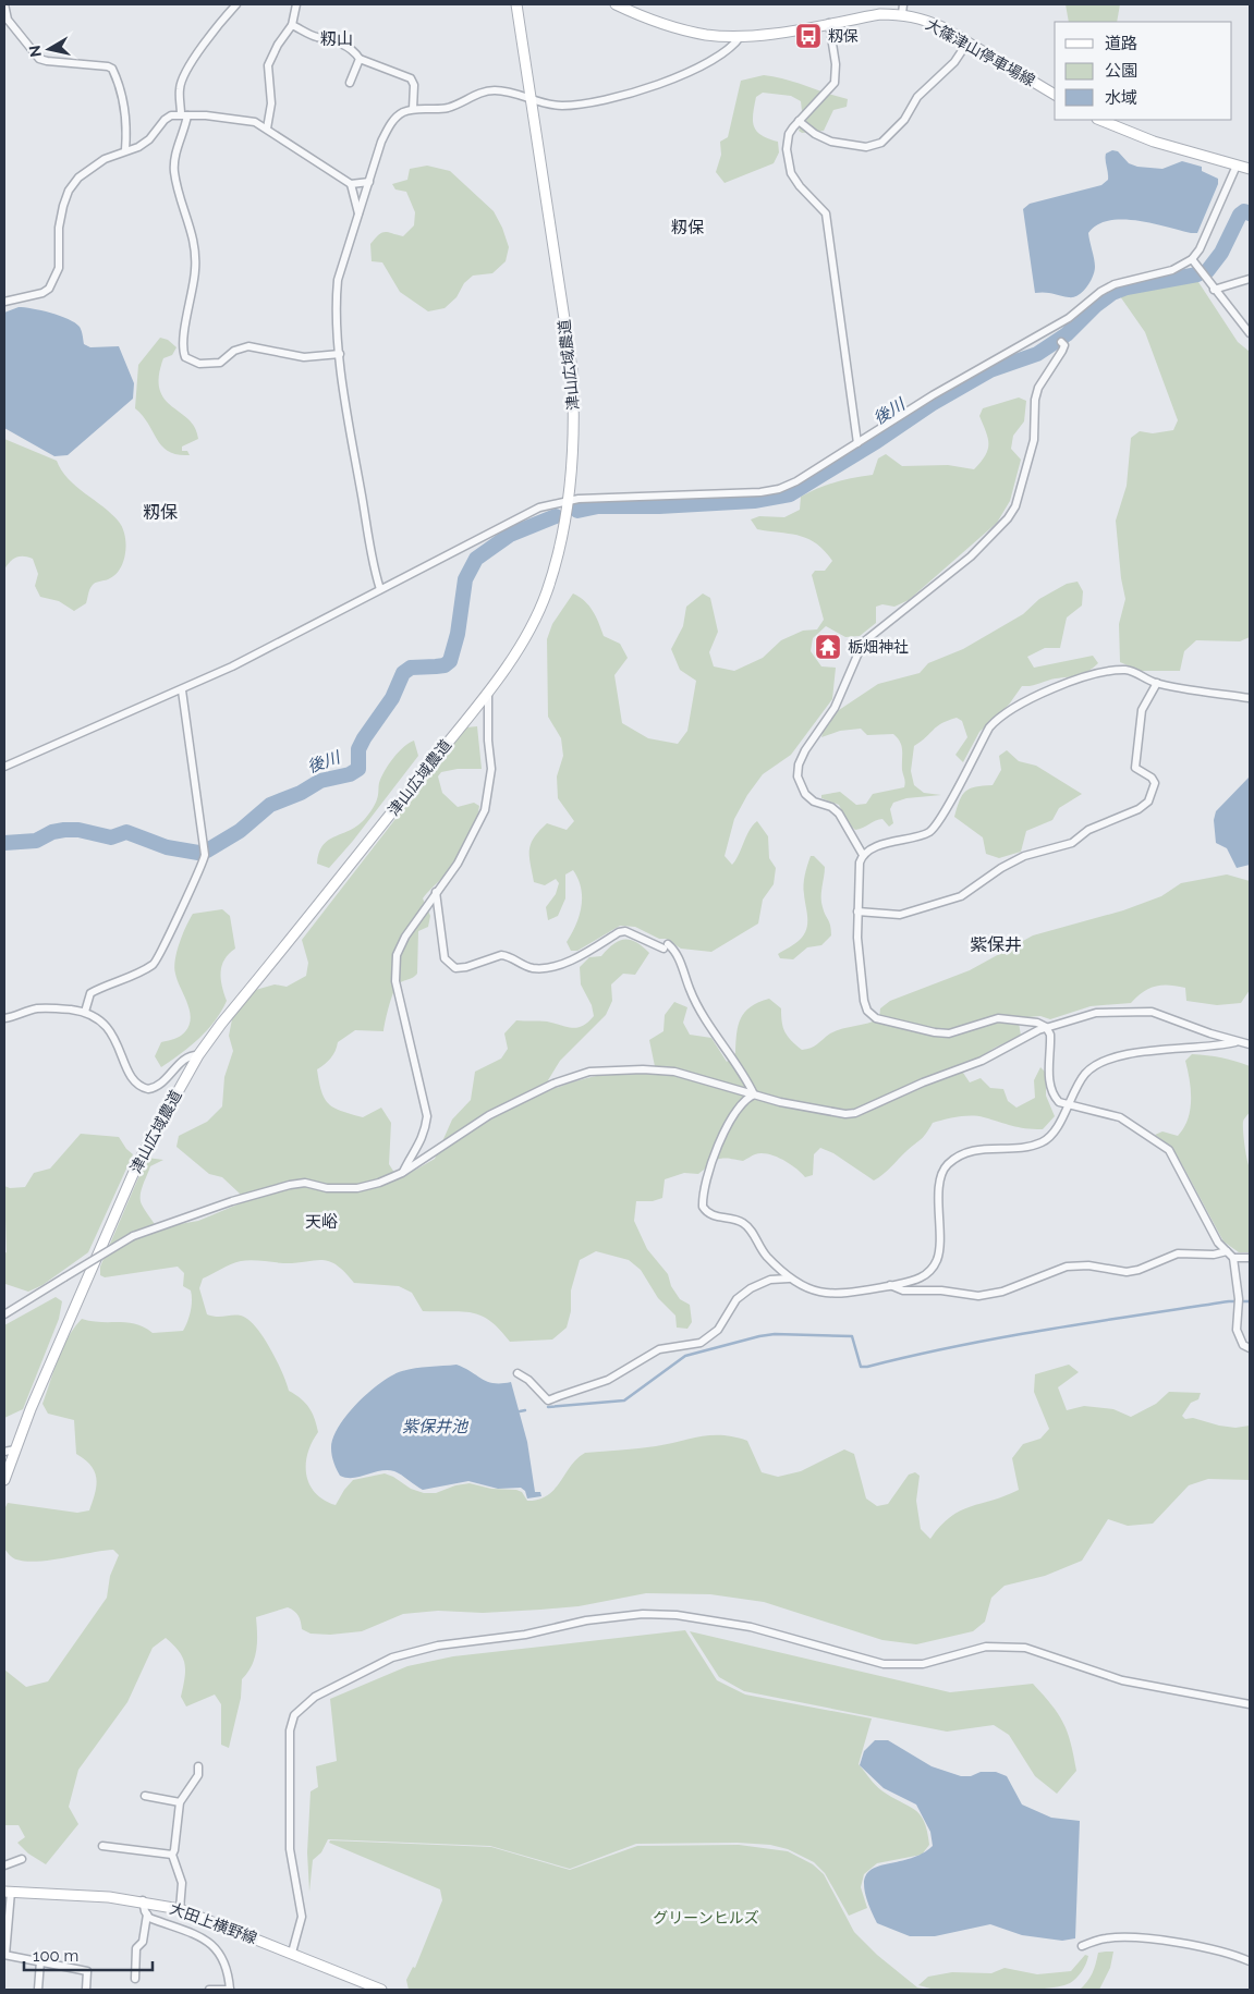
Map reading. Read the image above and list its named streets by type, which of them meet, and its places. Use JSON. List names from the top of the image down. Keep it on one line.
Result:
{"streets":{"street":["大篠津山停車場線","津山広域農道","大田上横野線"]},"districts":["籾山","籾保","籾保","紫保井","天峪"],"water":["後川","紫保井池"],"parks":["グリーンヒルズ"],"places":{"bus stop":["籾保"],"temple":["栃畑神社"]},"legend":["道路","公園","水域"],"scale_bar":"100 m","north":"left"}
